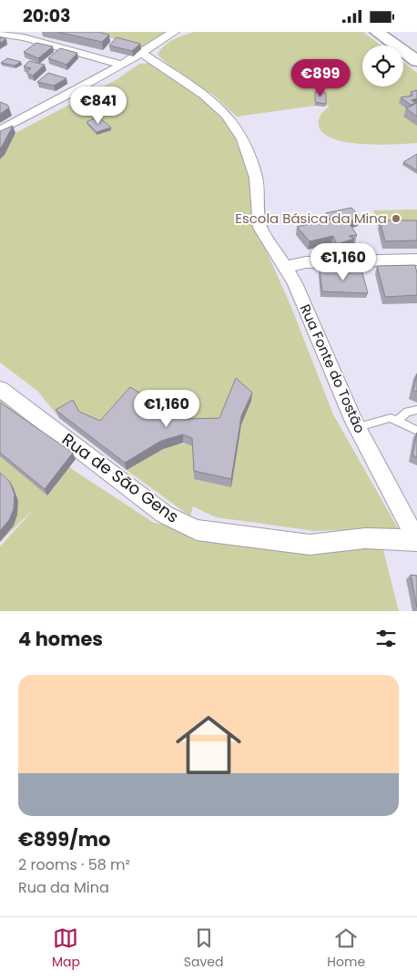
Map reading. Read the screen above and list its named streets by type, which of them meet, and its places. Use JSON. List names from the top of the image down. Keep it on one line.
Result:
{"streets":{"street":["Rua Fonte do Tostão","Rua de São Gens"]},"crossings":[["Rua Fonte do Tostão","Rua de São Gens"]],"places":["Escola Básica da Mina"],"page":{"status":"20:03","price":["€899","€841","€1,160","€1,160"],"heading":"4 homes","list":[{"name":"€899/mo","note":"2 rooms · 58 m² · Rua da Mina"}],"tabs":["Map","Saved","Home"]}}
